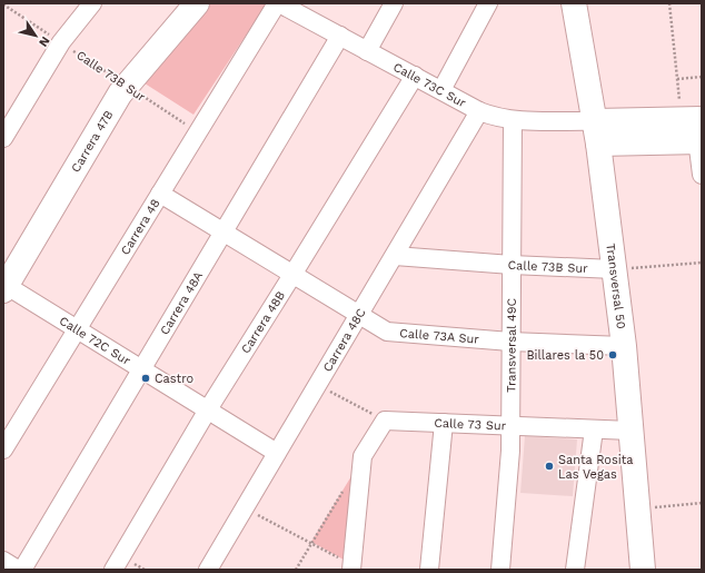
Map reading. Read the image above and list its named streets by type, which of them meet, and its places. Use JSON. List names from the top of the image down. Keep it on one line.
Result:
{"streets":{"street":["Calle 73B Sur","Calle 73C Sur","Carrera 47B","Carrera 48","Transversal 50","Carrera 48A","Carrera 48B","Calle 73A Sur","Calle 72C Sur","Carrera 48C","Transversal 49C","Calle 73 Sur"]},"crossings":[["Calle 73B Sur","Carrera 47B"],["Calle 73B Sur","Carrera 48"],["Calle 73B Sur","Transversal 50"],["Calle 73B Sur","Carrera 48C"],["Calle 73B Sur","Transversal 49C"],["Calle 73C Sur","Carrera 48"],["Calle 73C Sur","Transversal 50"],["Calle 73C Sur","Carrera 48A"],["Calle 73C Sur","Carrera 48B"],["Calle 73C Sur","Carrera 48C"],["Calle 73C Sur","Transversal 49C"],["Carrera 47B","Calle 72C Sur"],["Carrera 48","Calle 73A Sur"],["Carrera 48","Calle 72C Sur"],["Transversal 50","Calle 73A Sur"],["Transversal 50","Calle 73 Sur"],["Carrera 48A","Calle 73A Sur"],["Carrera 48A","Calle 72C Sur"],["Carrera 48B","Calle 73A Sur"],["Carrera 48B","Calle 72C Sur"],["Calle 73A Sur","Carrera 48C"],["Calle 73A Sur","Transversal 49C"],["Calle 72C Sur","Carrera 48C"],["Transversal 49C","Calle 73 Sur"]],"places":["Billares la 50","Castro","Santa Rosita Las Vegas"],"north":"bottom right"}
